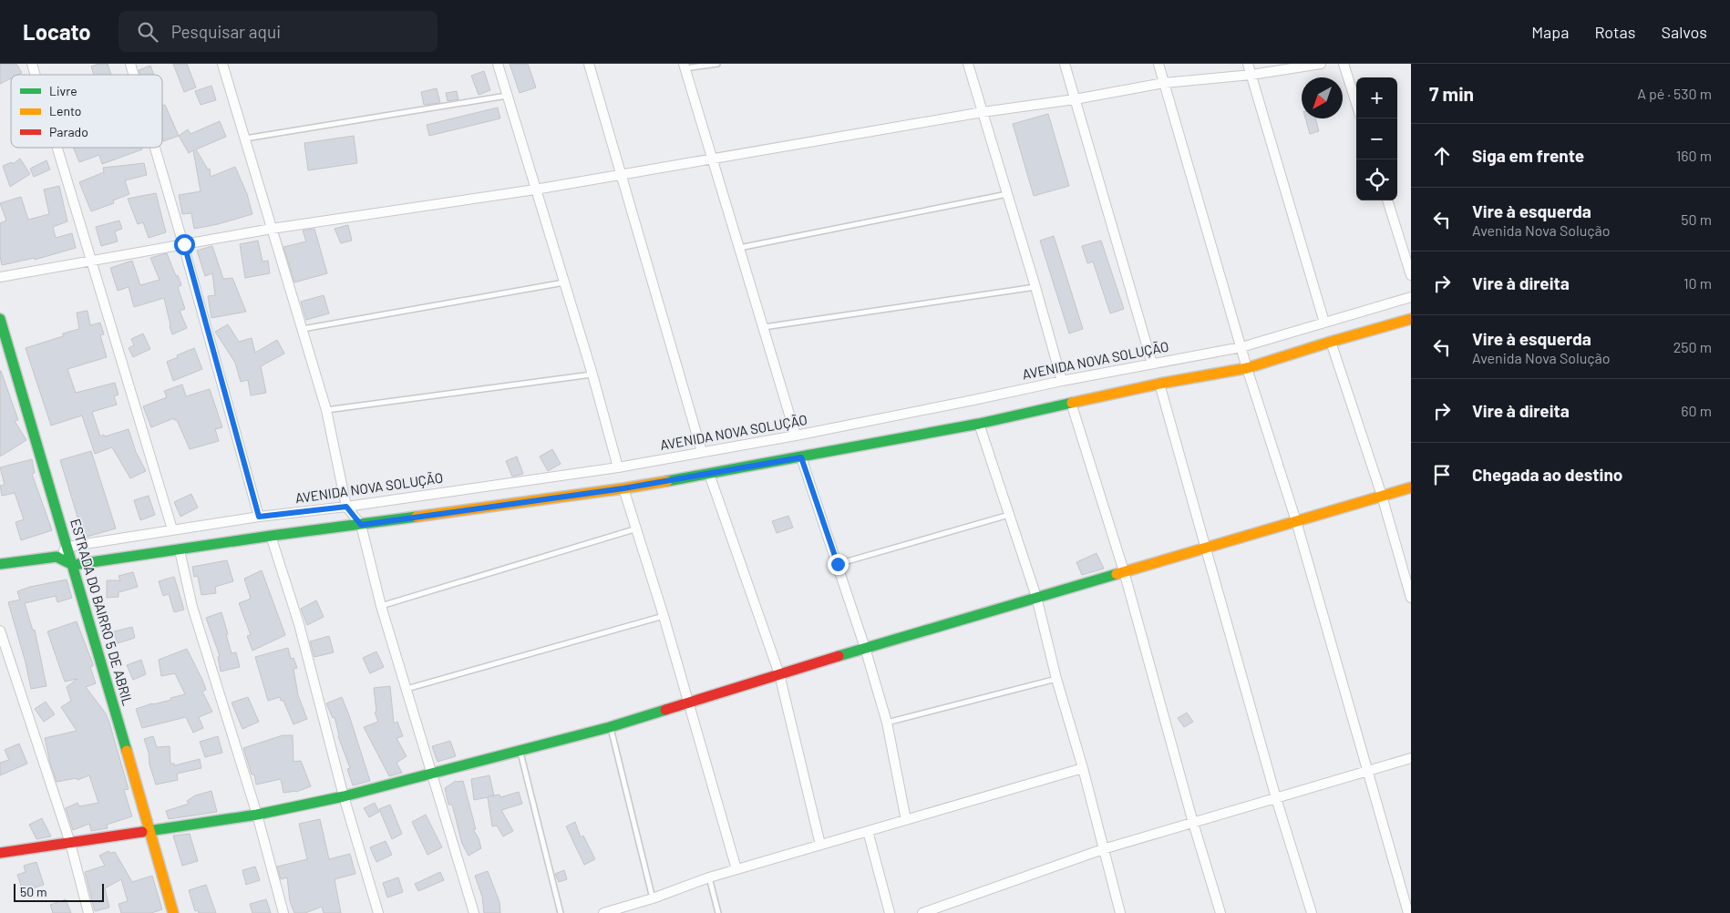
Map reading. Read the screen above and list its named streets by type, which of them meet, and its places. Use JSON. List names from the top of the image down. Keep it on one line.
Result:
{"streets":{"street":["AVENIDA NOVA SOLUÇÃO","ESTRADA DO BAIRRO 5 DE ABRIL"]},"crossings":[["AVENIDA NOVA SOLUÇÃO","ESTRADA DO BAIRRO 5 DE ABRIL"]],"legend":["Livre","Lento","Parado"],"scale_bar":"50 m","north":"bottom left","page":{"header":"Locato","search":"Pesquisar aqui","nav":["Mapa","Rotas","Salvos"],"heading":["7 min","A pé · 530 m"],"map_buttons":["+","−"],"list":[["Siga em frente","160 m"],["Vire à esquerda","Avenida Nova Solução","50 m"],["Vire à direita","10 m"],["Vire à esquerda","Avenida Nova Solução","250 m"],["Vire à direita","60 m"],"Chegada ao destino"],"scale":"50 m"}}
